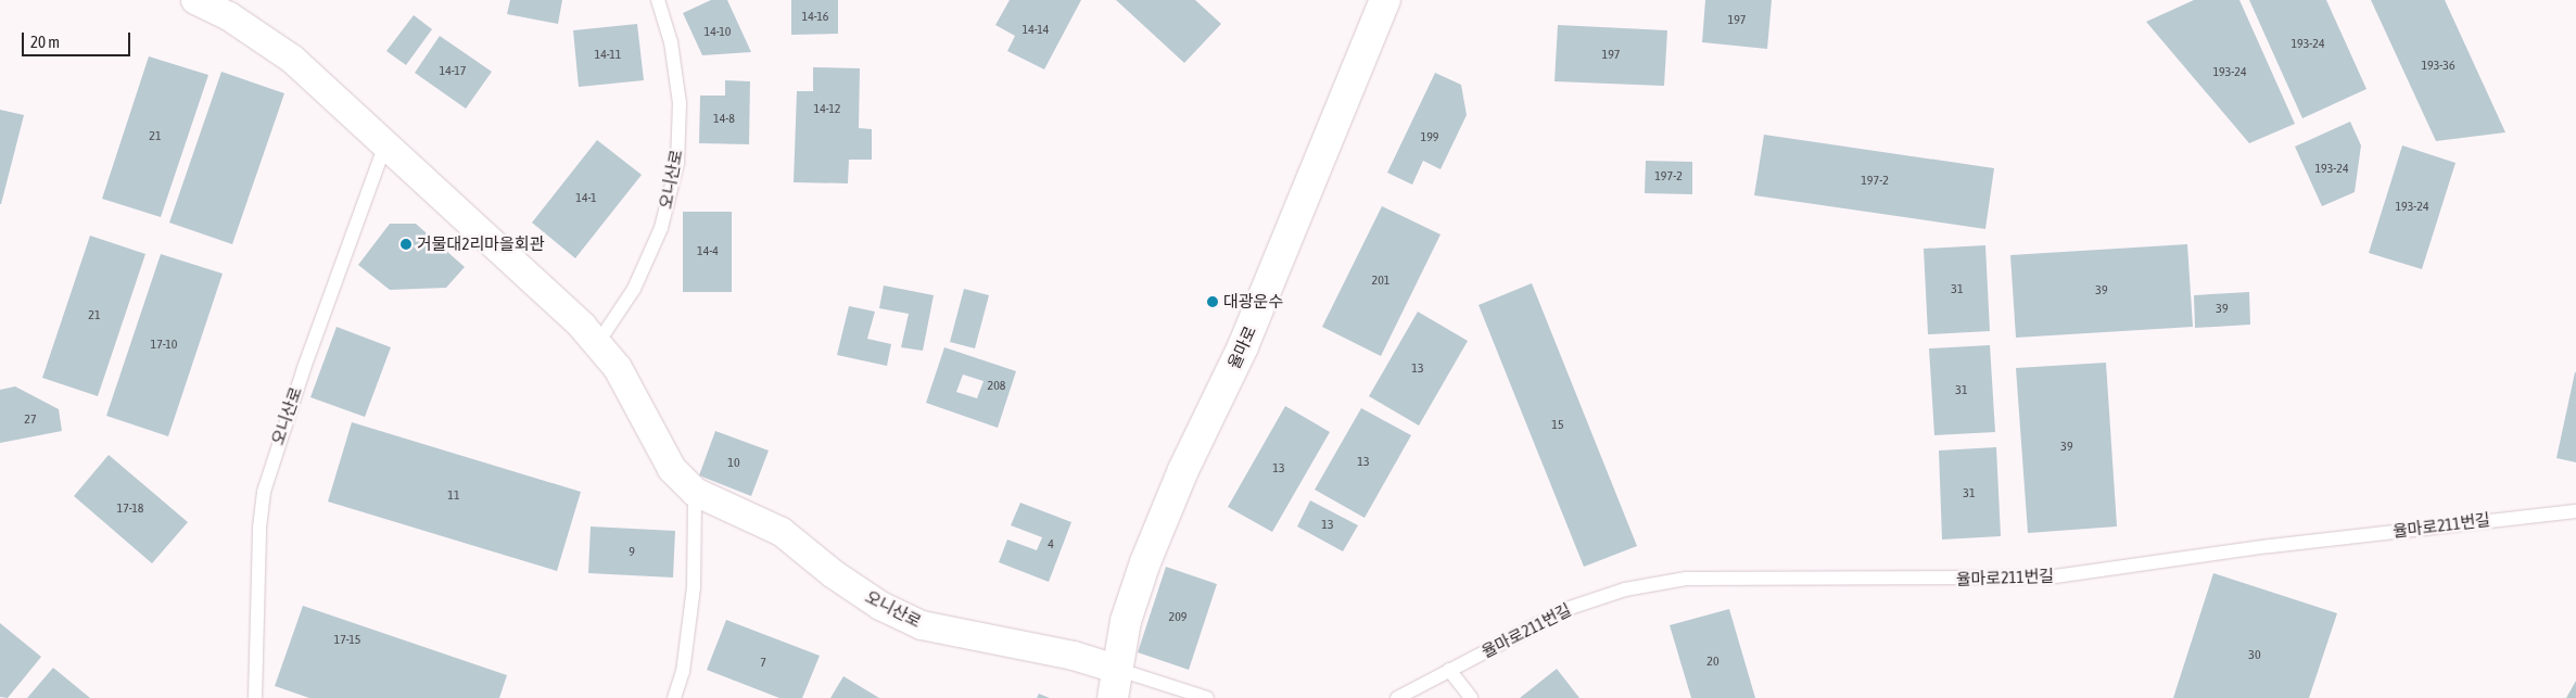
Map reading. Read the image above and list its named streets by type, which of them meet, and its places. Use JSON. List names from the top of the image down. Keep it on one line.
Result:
{"streets":{"street":["오니산로","율마로"],"lane":["율마로211번길"]},"crossings":[["오니산로","율마로"]],"places":["거물대2리마을회관","대광운수"],"house_numbers":["14-16","197","14-14","14-10","193-24","14-11","197","193-36","14-17","193-24","14-12","14-8","21","199","193-24","197-2","197-2","14-1","193-24","14-4","201","31","39","39","21","17-10","13","208","31","27","15","39","13","10","13","31","11","17-18","13","4","9","209","17-15","30","20","7"],"scale_bar":"20 m"}
